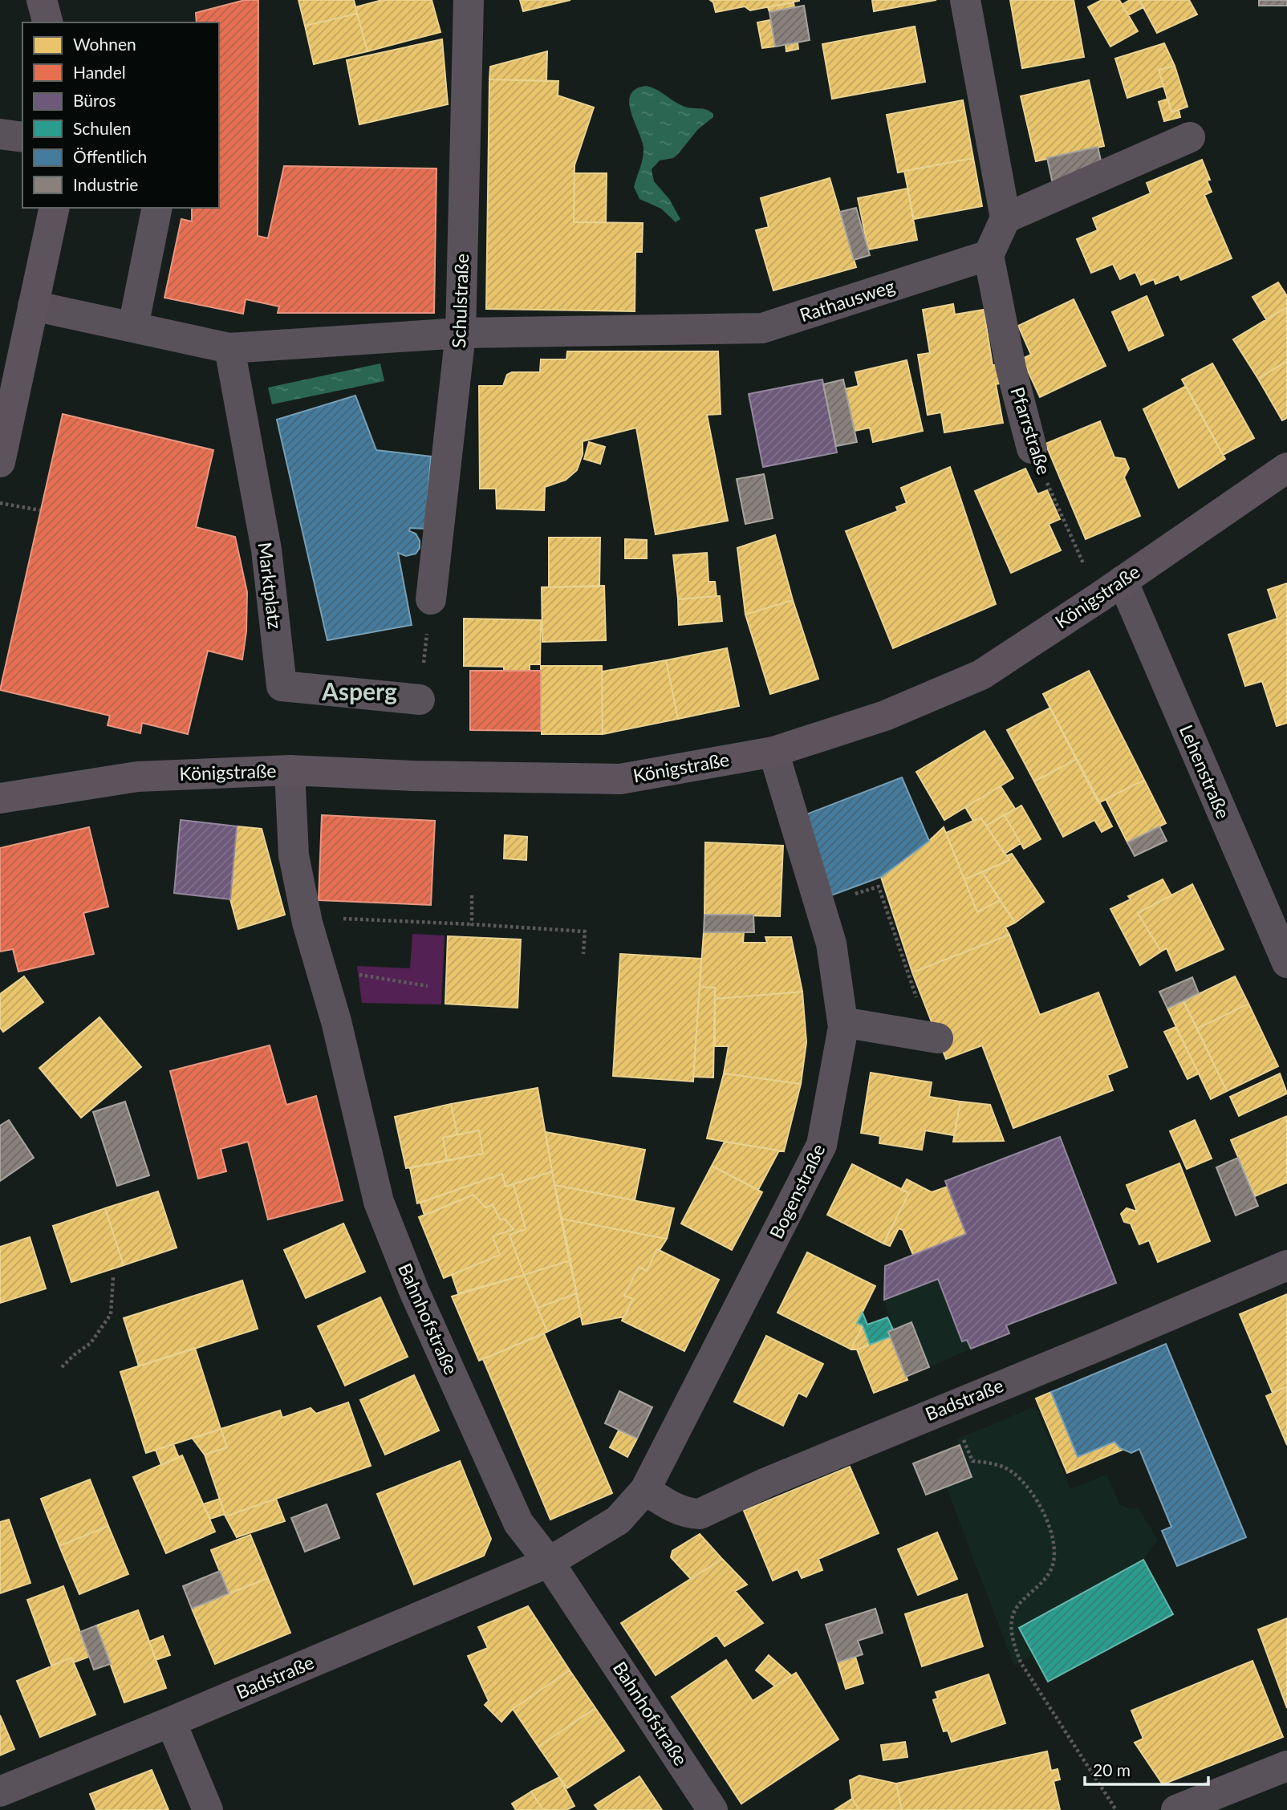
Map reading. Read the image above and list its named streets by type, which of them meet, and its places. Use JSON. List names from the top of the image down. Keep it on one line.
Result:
{"streets":{"main road":["Königstraße"],"street":["Schulstraße","Rathausweg","Pfarrstraße","Marktplatz","Lehenstraße","Bogenstraße","Bahnhofstraße","Badstraße"]},"crossings":[["Schulstraße","Rathausweg"],["Rathausweg","Pfarrstraße"],["Pfarrstraße","Königstraße"],["Pfarrstraße","Lehenstraße"],["Königstraße","Lehenstraße"],["Königstraße","Bogenstraße"],["Königstraße","Bahnhofstraße"],["Bogenstraße","Bahnhofstraße"],["Bogenstraße","Badstraße"],["Bahnhofstraße","Badstraße"]],"districts":["Asperg"],"legend":["Wohnen","Handel","Büros","Schulen","Öffentlich","Industrie"],"scale_bar":"20 m"}
